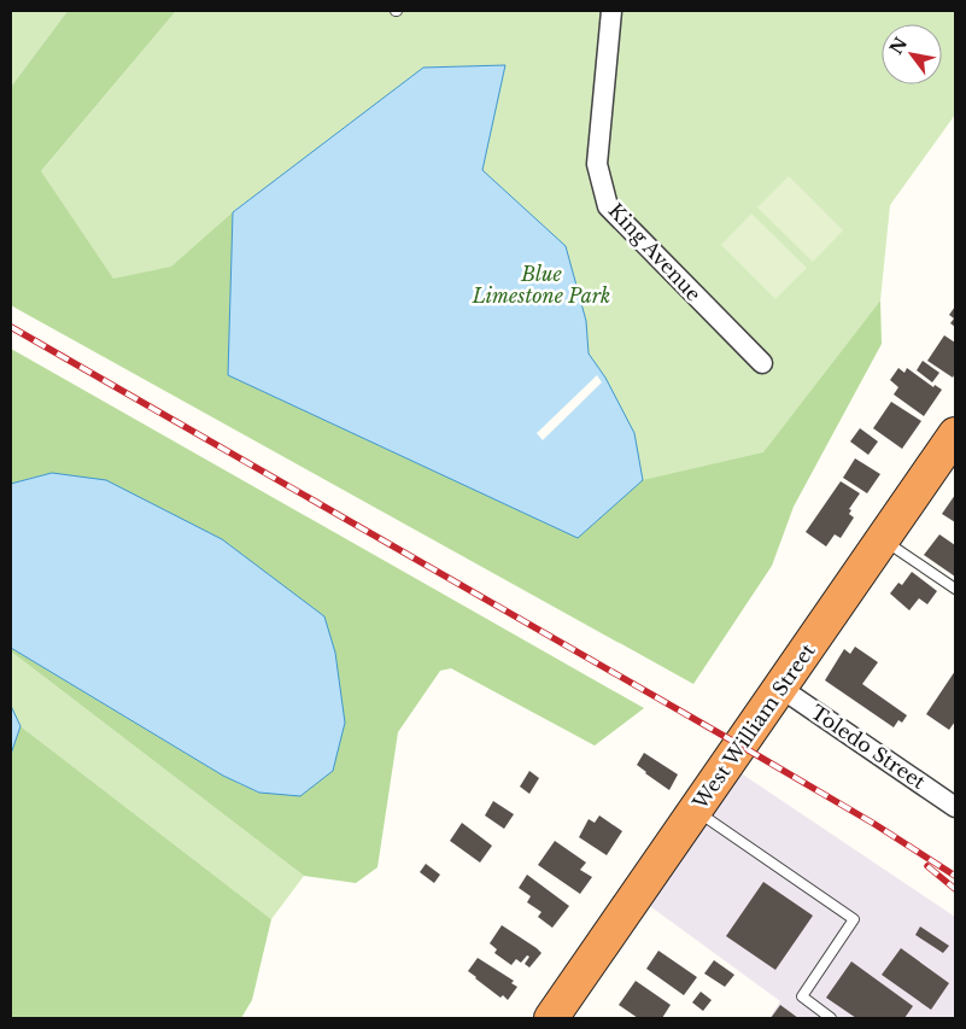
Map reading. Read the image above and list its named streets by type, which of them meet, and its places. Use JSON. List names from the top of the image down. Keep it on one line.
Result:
{"streets":{"highway":["West William Street"],"street":["King Avenue","Toledo Street"]},"crossings":[["West William Street","Toledo Street"]],"parks":["Blue Limestone Park"],"north":"top left"}
